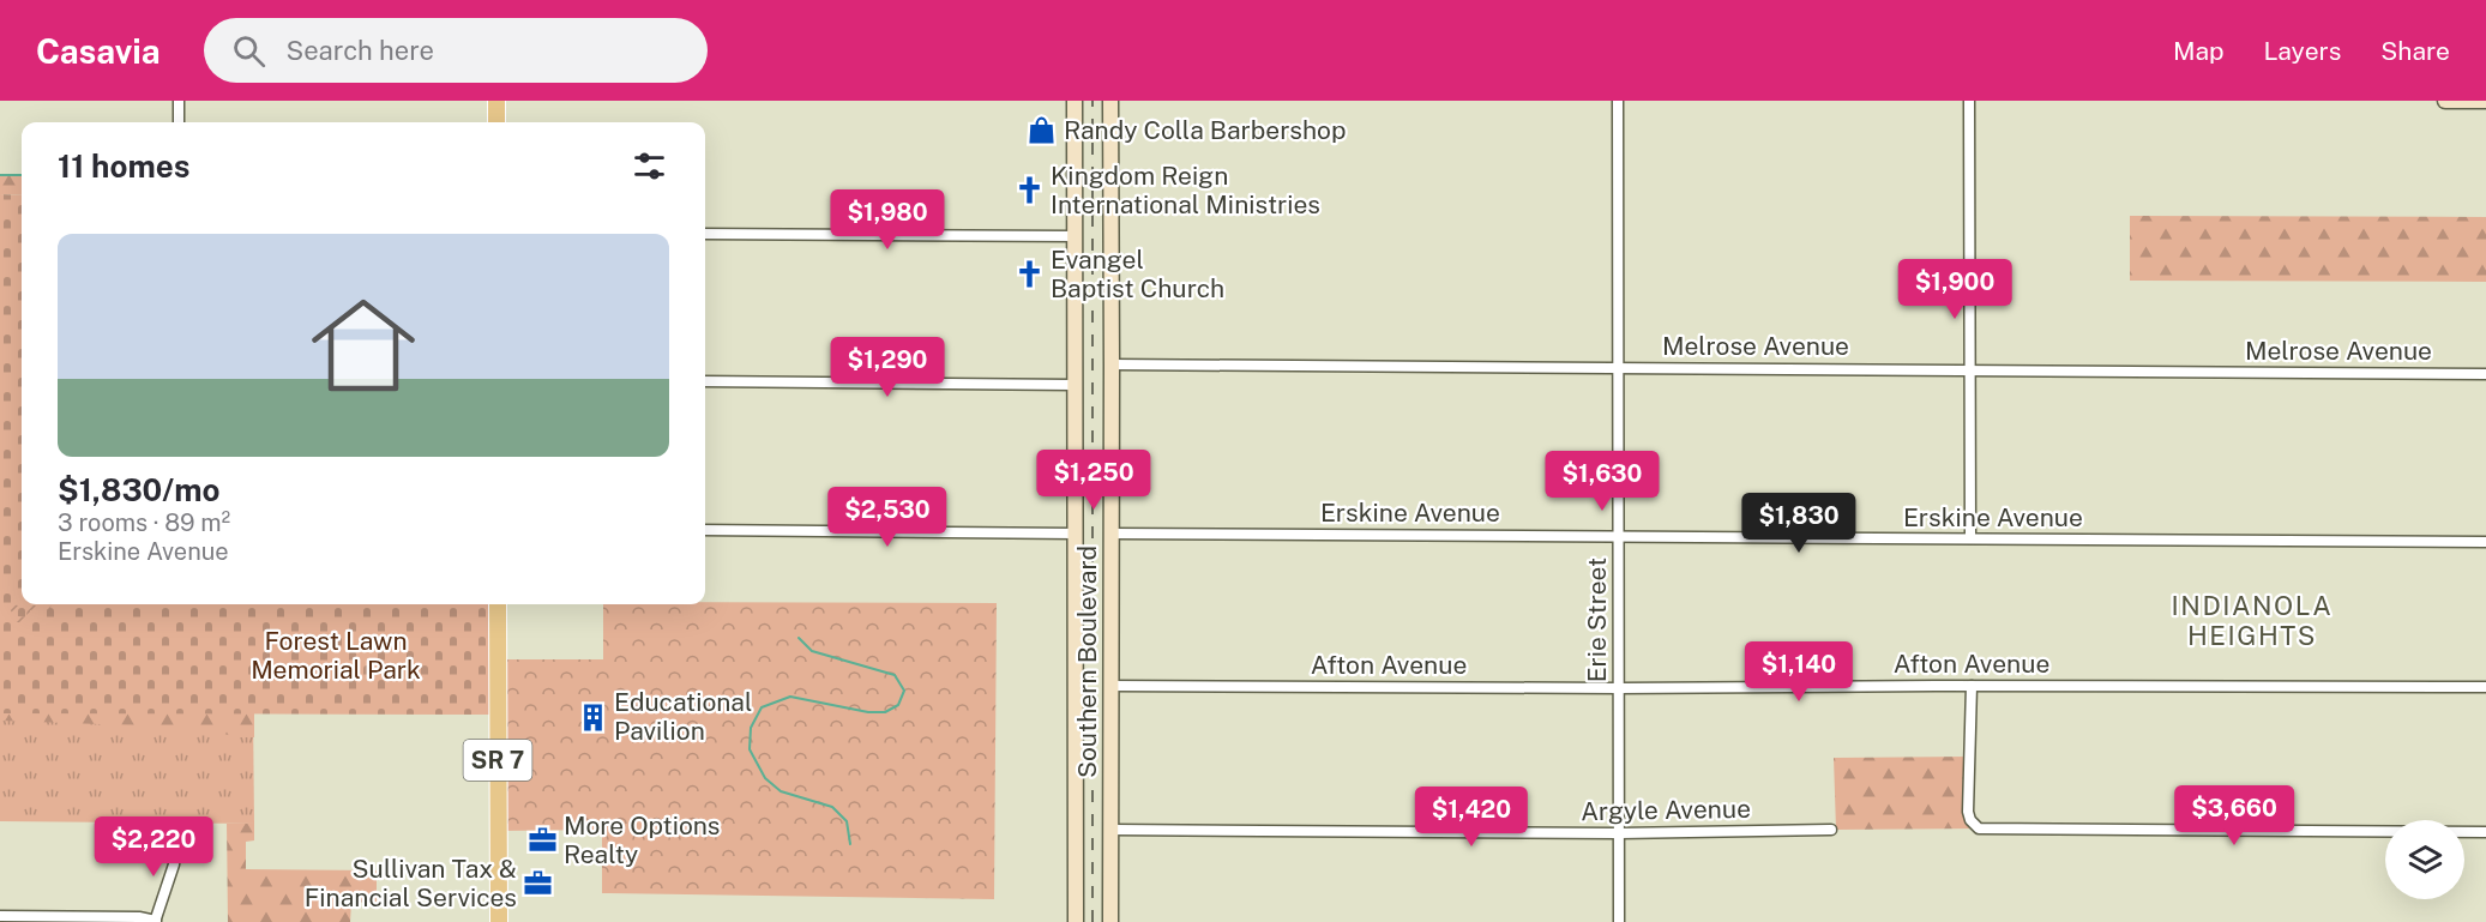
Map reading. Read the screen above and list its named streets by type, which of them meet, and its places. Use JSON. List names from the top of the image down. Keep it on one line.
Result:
{"streets":{"main road":["SR 7"],"street":["Melrose Avenue","Erskine Avenue","Erie Street","Southern Boulevard","Afton Avenue","Argyle Avenue"]},"crossings":[["Melrose Avenue","Erie Street"],["Melrose Avenue","Southern Boulevard"],["Erskine Avenue","Erie Street"],["Erskine Avenue","Southern Boulevard"],["Erie Street","Afton Avenue"],["Erie Street","Argyle Avenue"],["Southern Boulevard","Afton Avenue"],["Southern Boulevard","Argyle Avenue"]],"districts":["INDIANOLA HEIGHTS"],"parks":["Forest Lawn Memorial Park"],"places":{"shop":["Randy Colla Barbershop"],"church":["Kingdom Reign International Ministries","Evangel Baptist Church"],"building":["Educational Pavilion"],"office":["More Options Realty","Sullivan Tax & Financial Services"]},"page":{"header":"Casavia","search":"Search here","nav":["Map","Layers","Share"],"heading":"11 homes","price":["$1,980","$1,900","$1,290","$1,250","$1,630","$2,530","$1,830","$1,140","$3,660","$1,420","$2,220"],"list":[{"name":"$1,830/mo","note":"3 rooms · 89 m² · Erskine Avenue"}]}}
